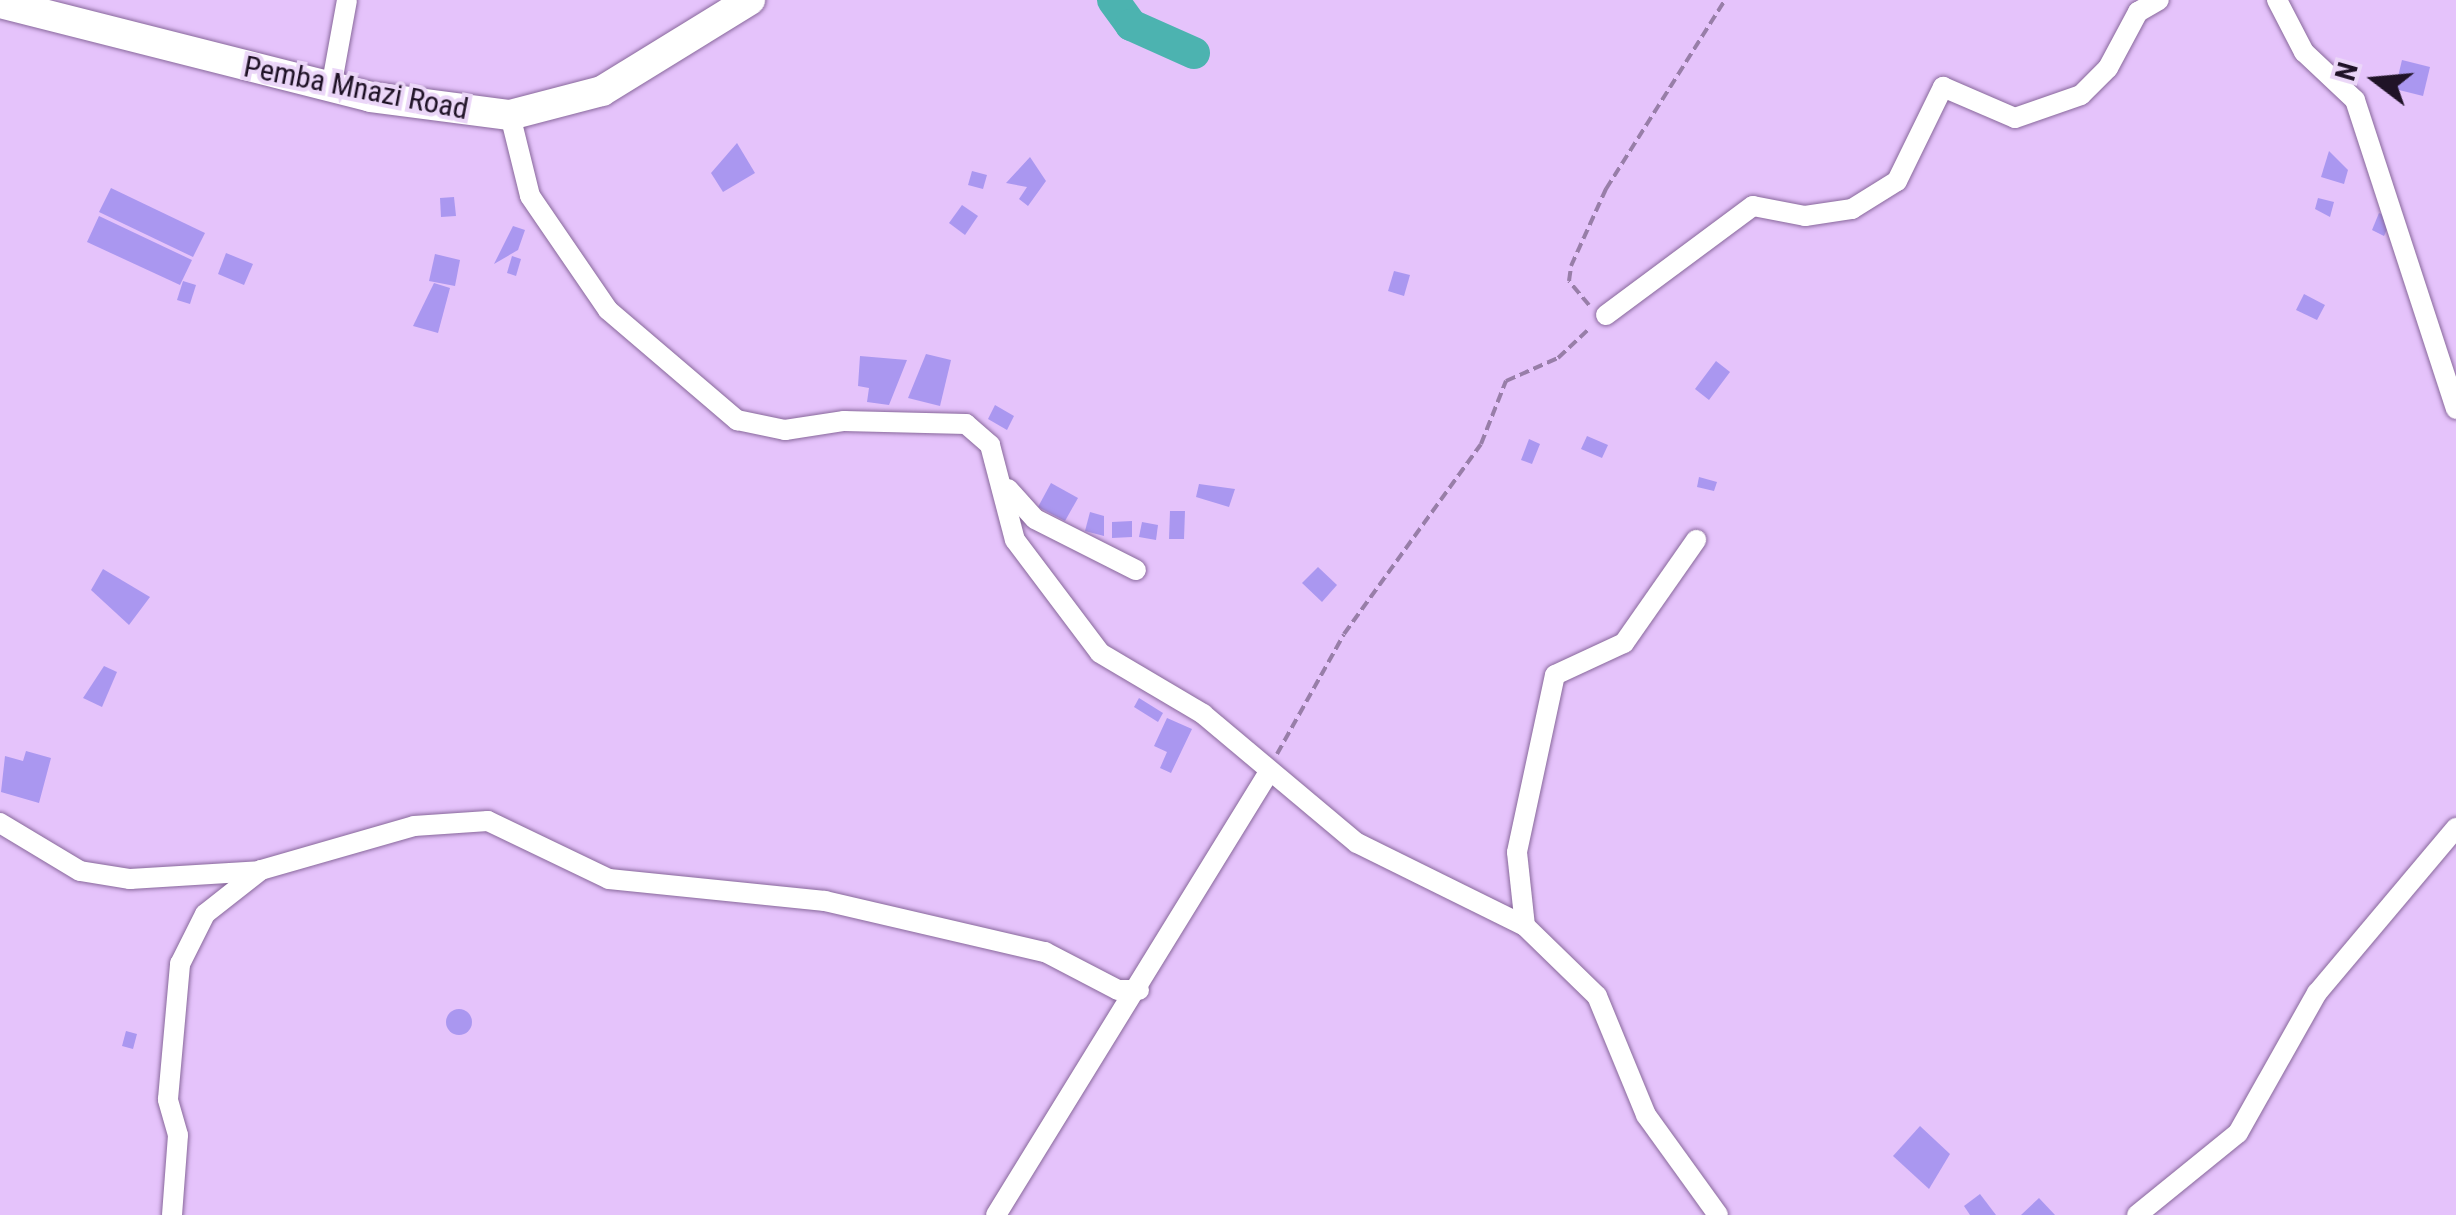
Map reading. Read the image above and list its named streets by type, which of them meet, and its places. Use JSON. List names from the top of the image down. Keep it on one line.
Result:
{"streets":{"main road":["Pemba Mnazi Road"]},"north":"left"}
